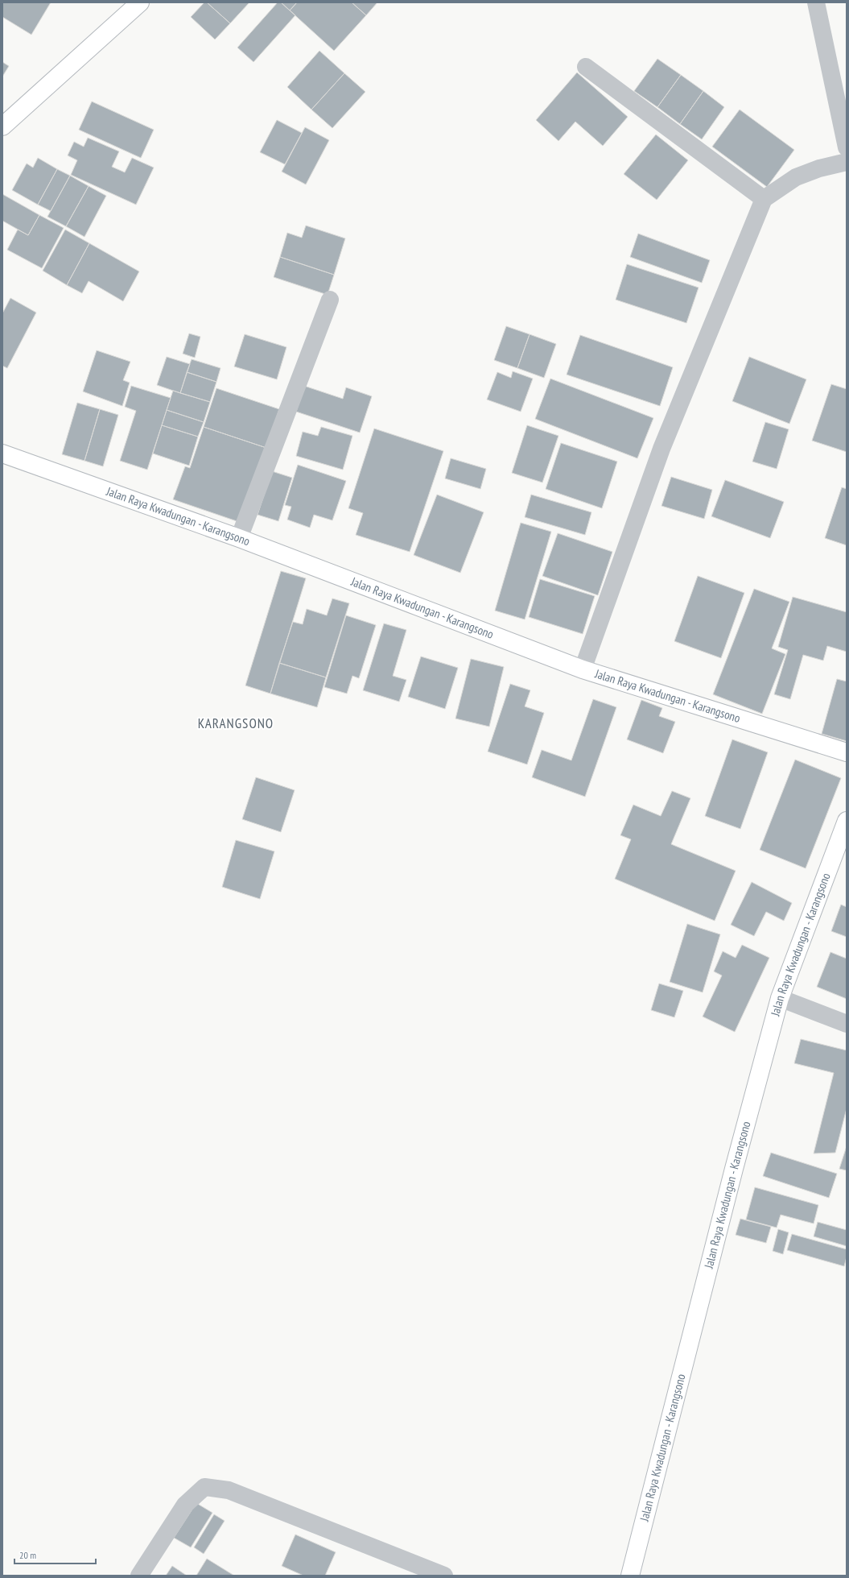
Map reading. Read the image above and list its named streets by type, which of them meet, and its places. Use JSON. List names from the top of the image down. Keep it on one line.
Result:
{"streets":{"main road":["Jalan Raya Kwadungan - Karangsono"]},"districts":["KARANGSONO"],"scale_bar":"20 m"}
